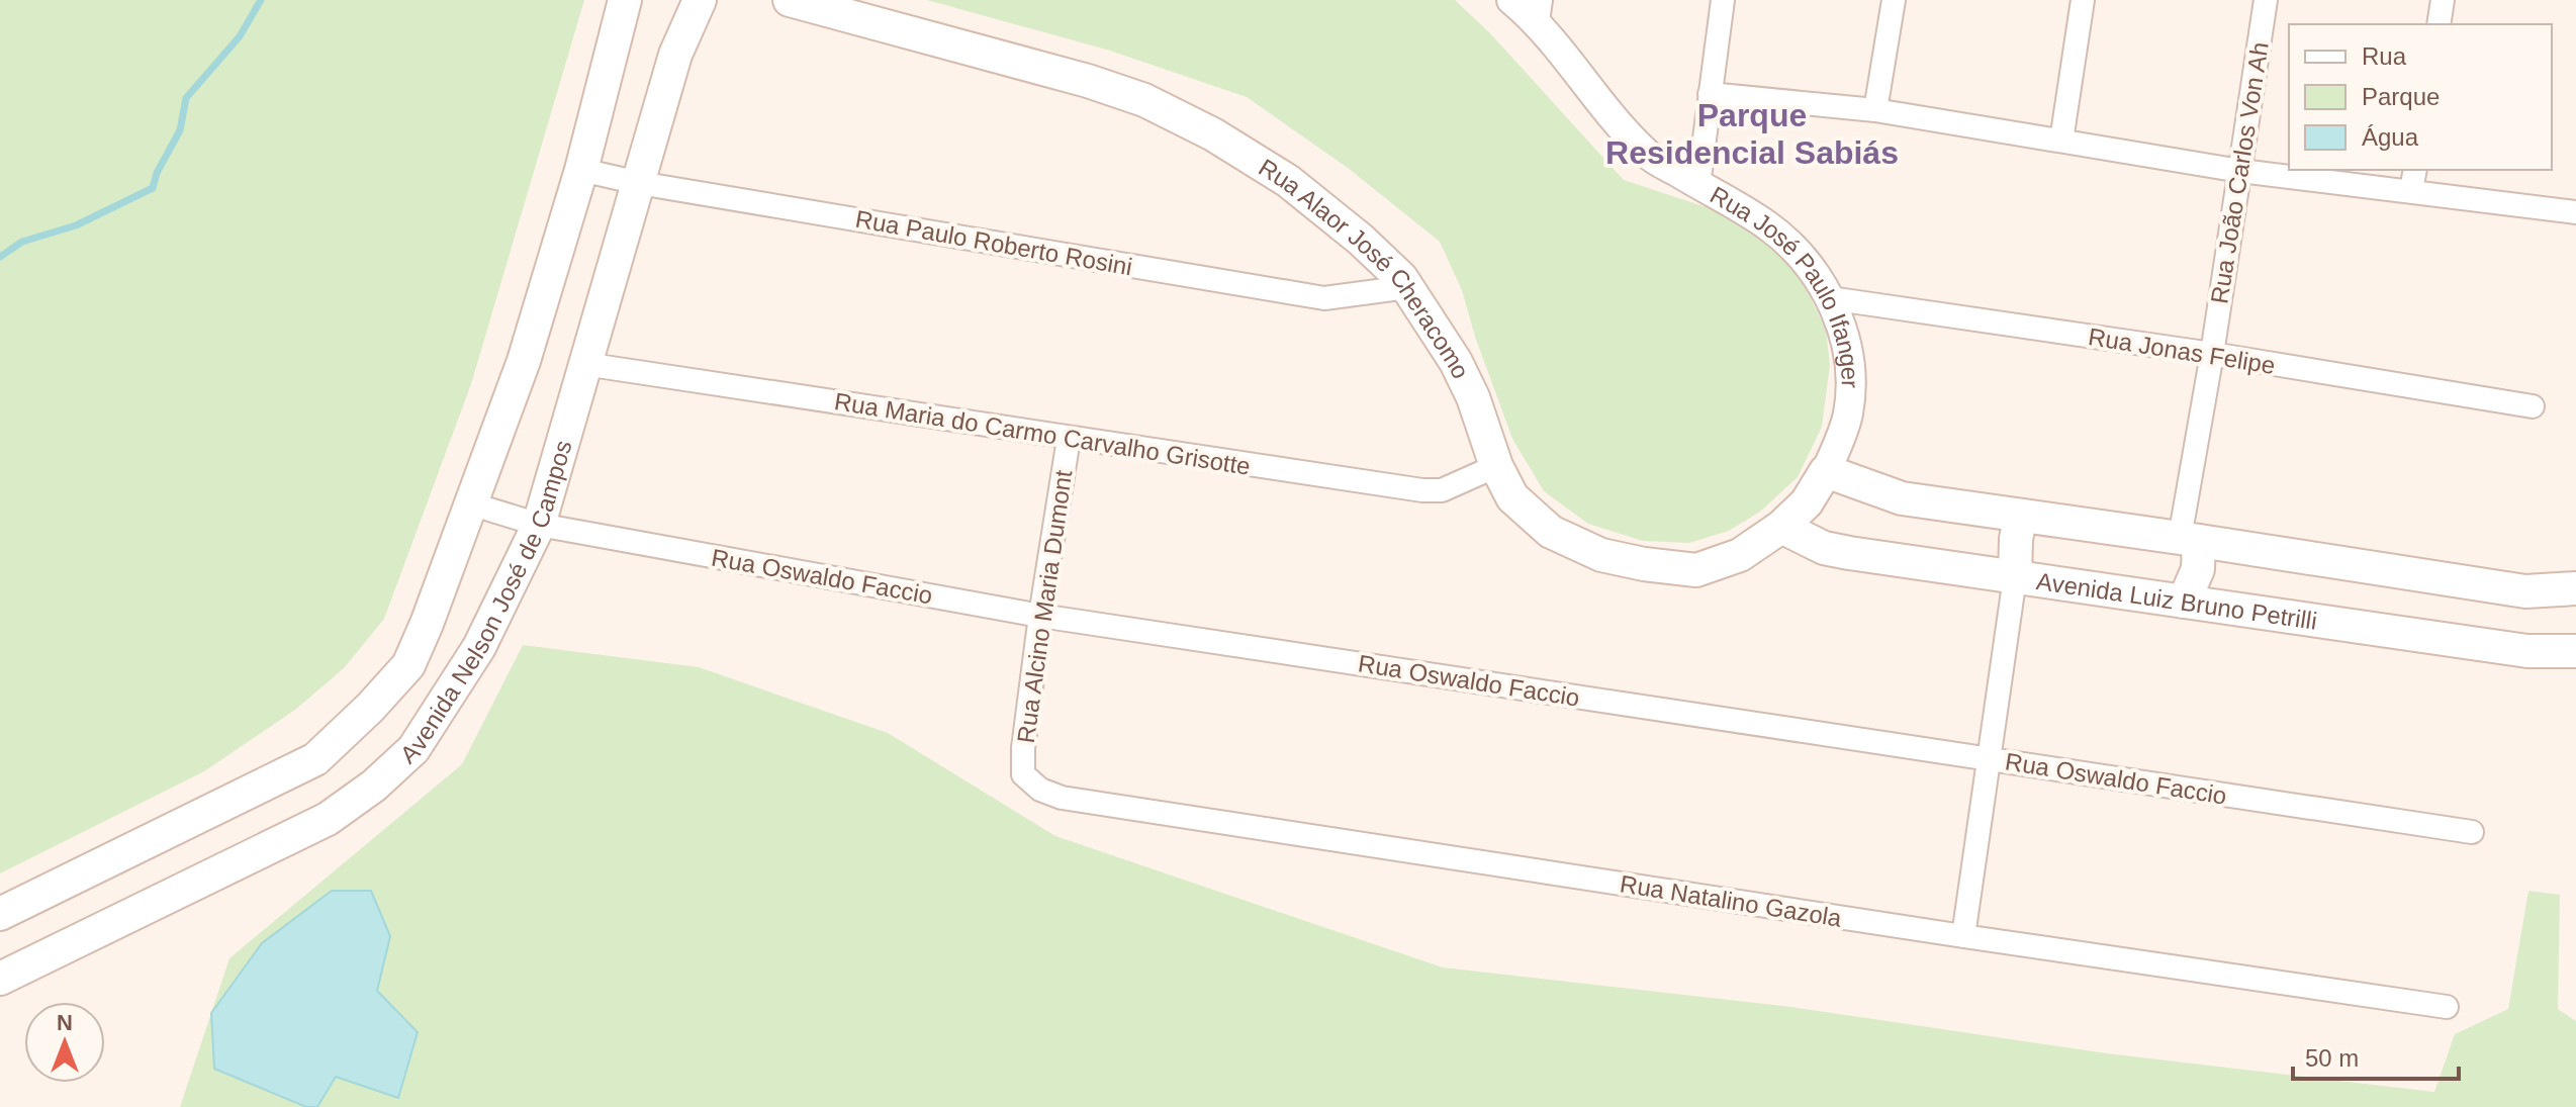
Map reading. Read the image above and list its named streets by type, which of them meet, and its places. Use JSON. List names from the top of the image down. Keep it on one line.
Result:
{"streets":{"main road":["Rua Alaor José Cheracomo","Avenida Nelson José de Campos","Avenida Luiz Bruno Petrilli"],"street":["Rua João Carlos Von Ah","Rua Paulo Roberto Rosini","Rua José Paulo Ifanger","Rua Jonas Felipe","Rua Maria do Carmo Carvalho Grisotte","Rua Oswaldo Faccio","Rua Alcino Maria Dumont","Rua Natalino Gazola"]},"crossings":[["Rua João Carlos Von Ah","Rua Jonas Felipe"],["Rua Paulo Roberto Rosini","Rua Alaor José Cheracomo"],["Rua Paulo Roberto Rosini","Avenida Nelson José de Campos"],["Rua Alaor José Cheracomo","Rua José Paulo Ifanger"],["Rua Alaor José Cheracomo","Rua Maria do Carmo Carvalho Grisotte"],["Rua Alaor José Cheracomo","Avenida Luiz Bruno Petrilli"],["Rua José Paulo Ifanger","Rua Jonas Felipe"],["Rua Maria do Carmo Carvalho Grisotte","Avenida Nelson José de Campos"],["Rua Maria do Carmo Carvalho Grisotte","Rua Alcino Maria Dumont"],["Rua Oswaldo Faccio","Avenida Nelson José de Campos"],["Rua Oswaldo Faccio","Rua Alcino Maria Dumont"],["Rua Alcino Maria Dumont","Rua Natalino Gazola"]],"districts":["Parque Residencial Sabiás"],"legend":["Rua","Parque","Água"],"scale_bar":"50 m","north":"top"}
